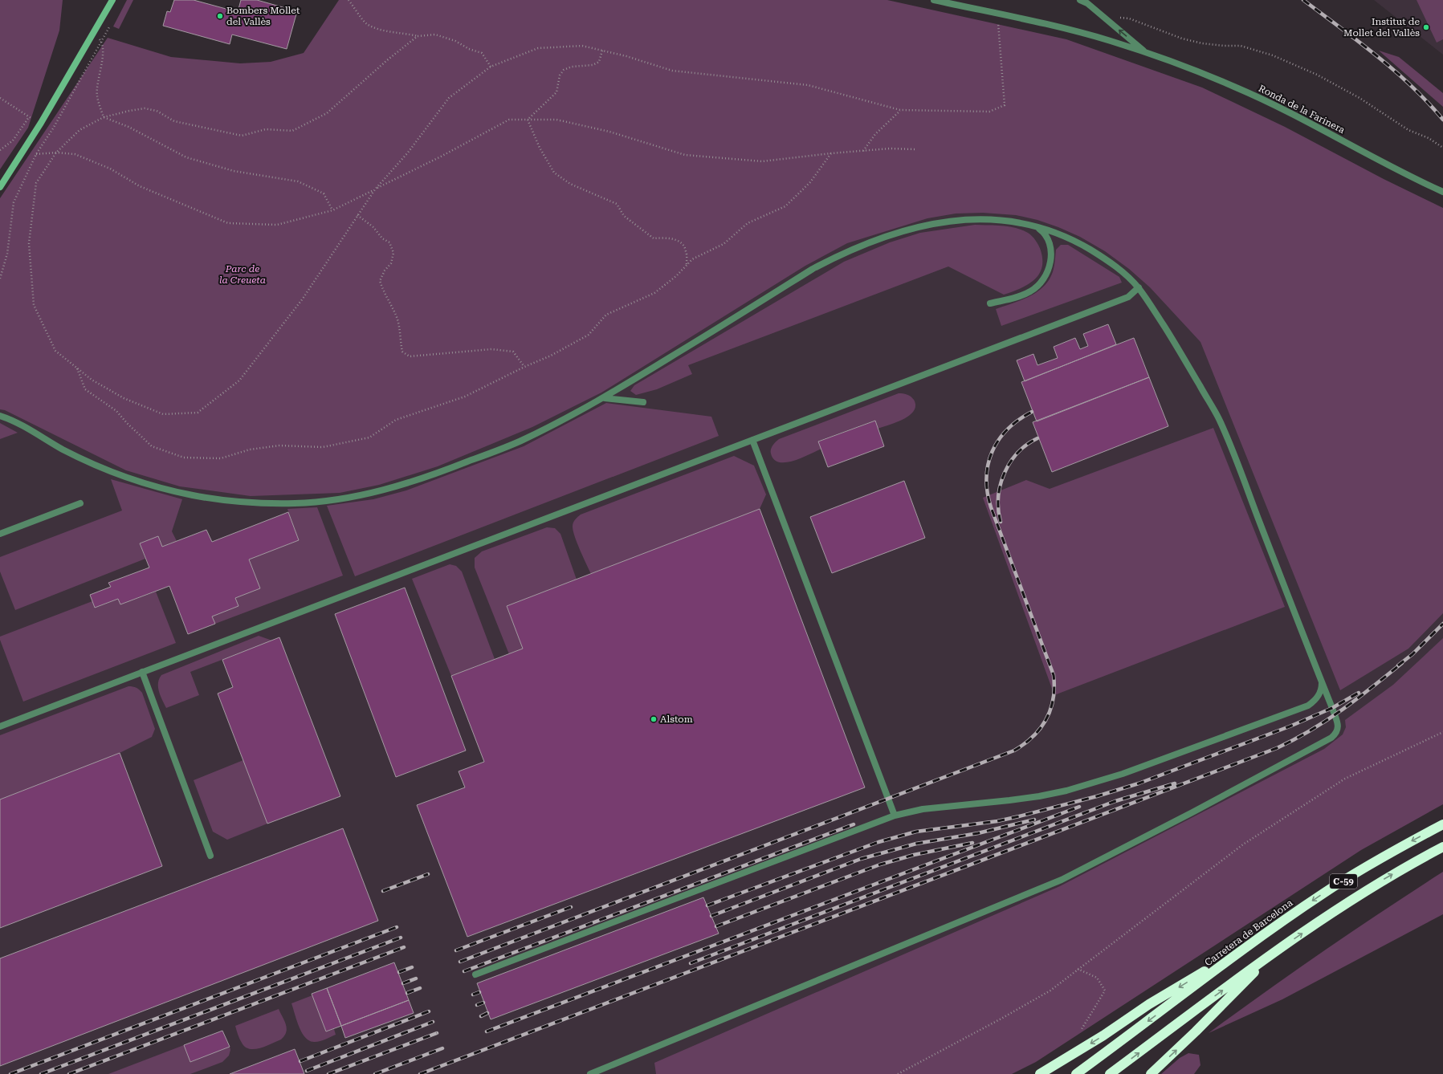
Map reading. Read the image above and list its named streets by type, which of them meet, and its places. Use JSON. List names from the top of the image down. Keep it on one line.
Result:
{"streets":{"highway":["C-59","Carretera de Barcelona"],"street":["Ronda de la Farinera"]},"parks":["Parc de la Creueta"],"places":["Bombers Mollet del Vallès","Institut de Mollet del Vallès","Alstom"]}
